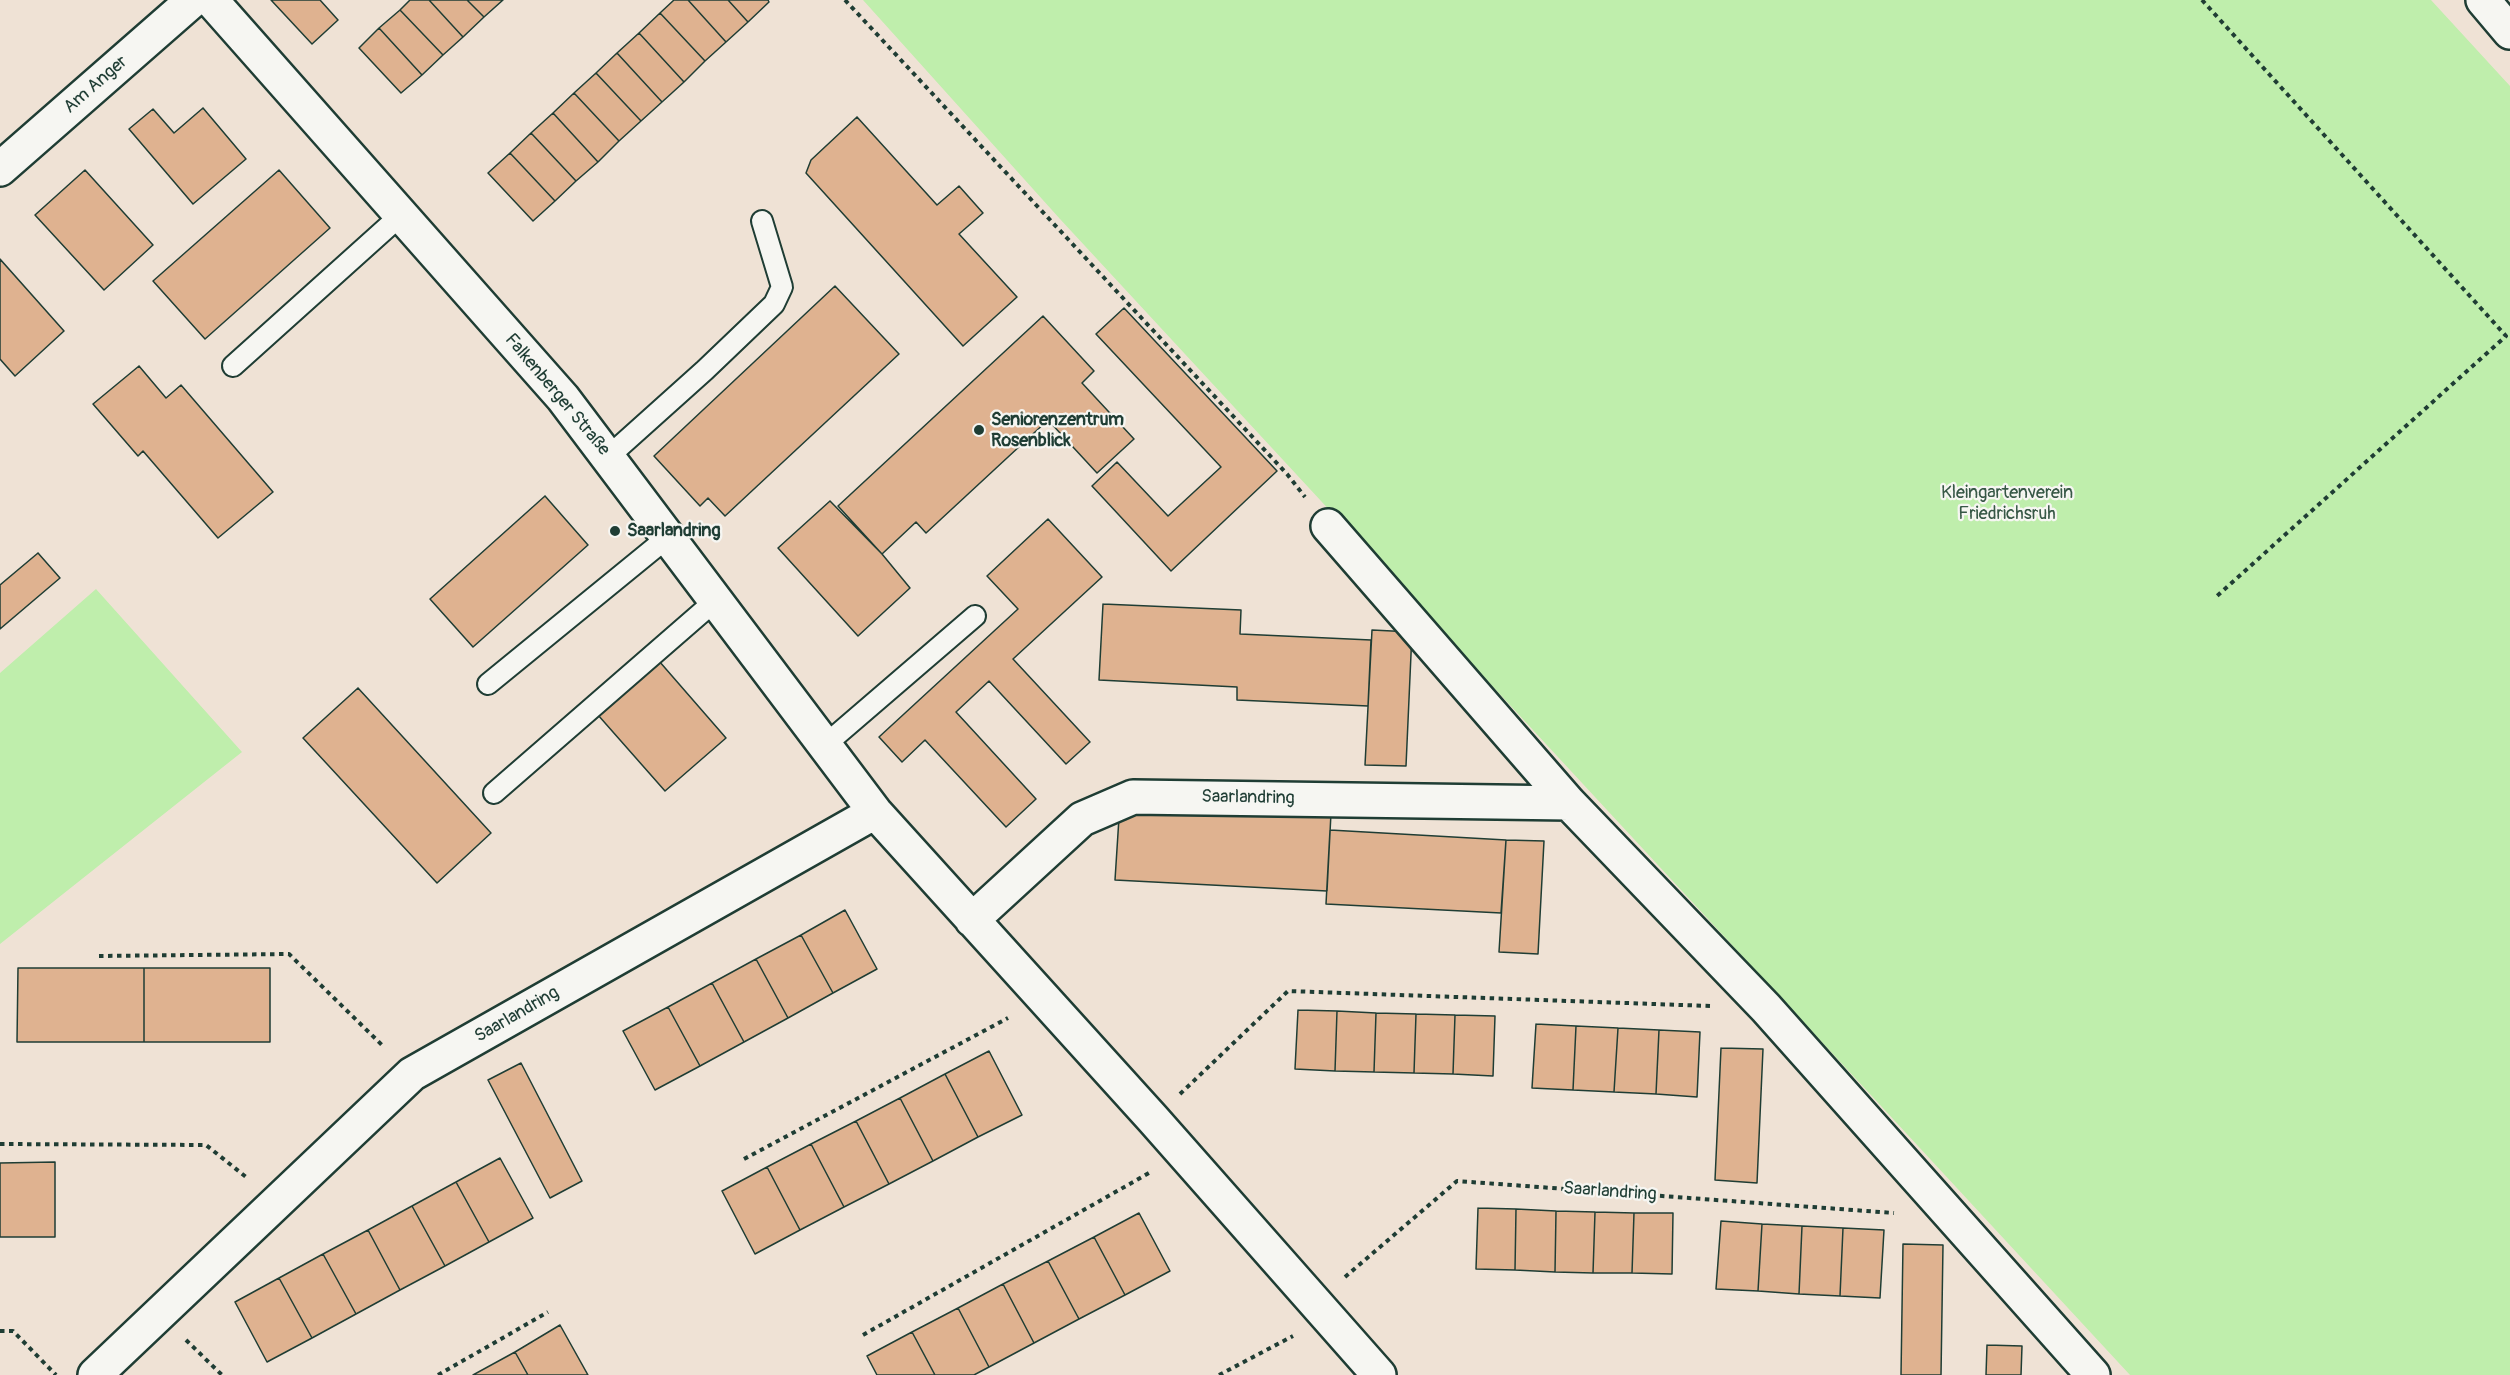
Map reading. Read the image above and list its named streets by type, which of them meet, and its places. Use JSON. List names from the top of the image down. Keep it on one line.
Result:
{"streets":{"street":["Am Anger","Falkenberger Straße","Saarlandring"]},"crossings":[["Falkenberger Straße","Saarlandring"]],"parks":["Kleingartenverein Friedrichsruh"],"places":["Seniorenzentrum Rosenblick","Saarlandring"]}
